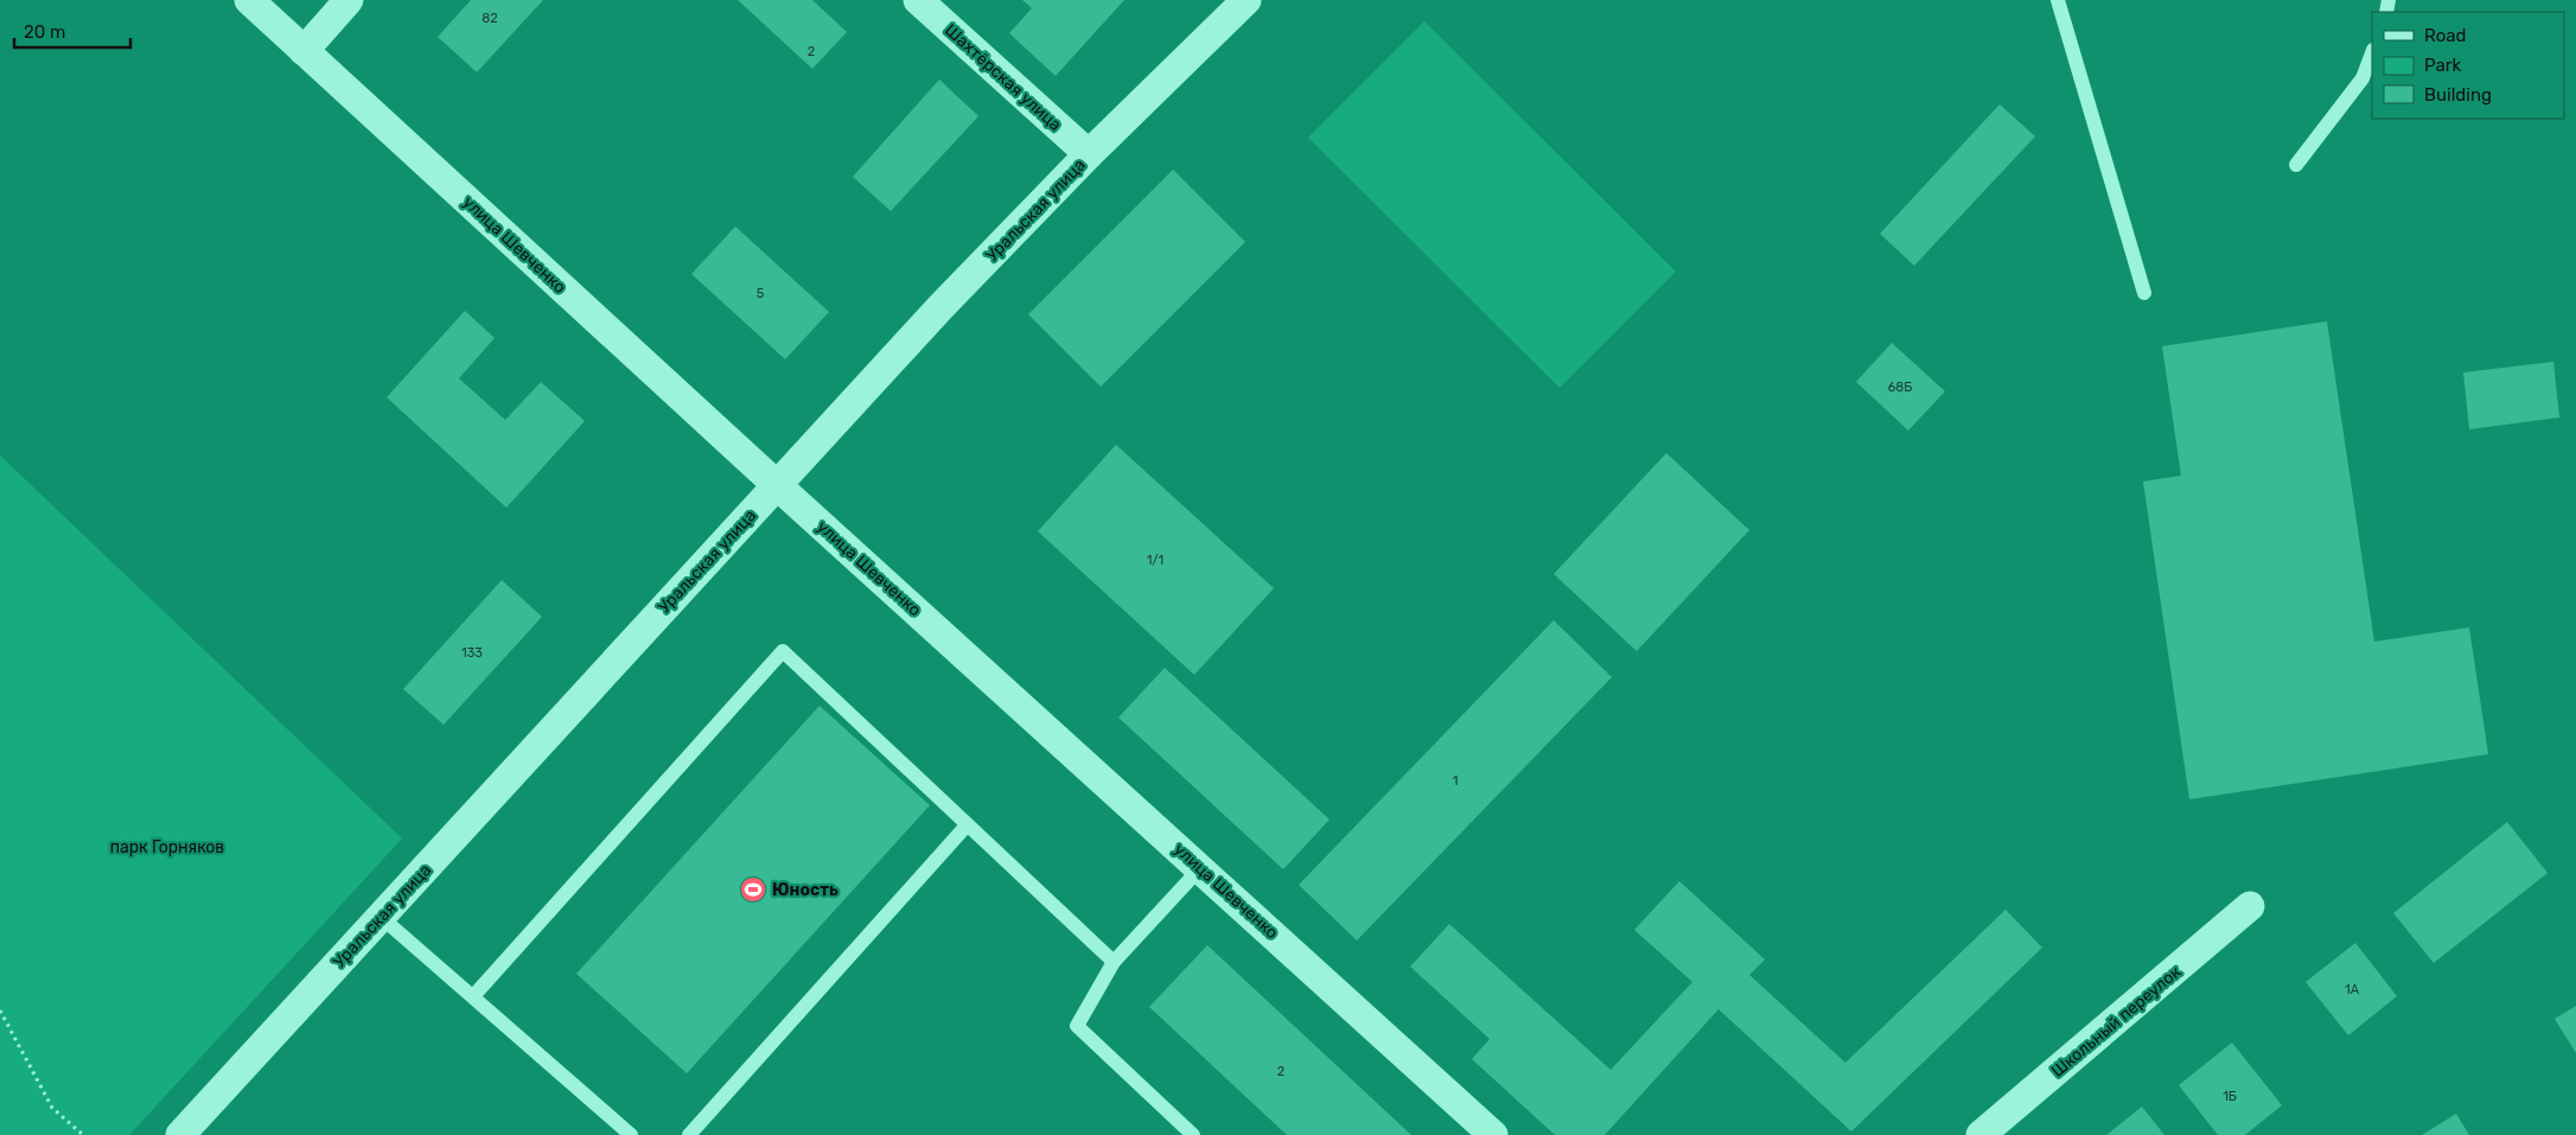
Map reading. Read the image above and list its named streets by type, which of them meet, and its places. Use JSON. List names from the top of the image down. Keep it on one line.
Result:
{"streets":{"street":["Шахтёрская улица","Уральская улица","улица Шевченко","Школьный переулок"]},"crossings":[["Шахтёрская улица","Уральская улица"],["Уральская улица","улица Шевченко"]],"parks":["парк Горняков"],"places":{"sports":["Юность"]},"house_numbers":["82","2","5","68Б","1/1","133","1","1А","2","1Б"],"legend":["Road","Park","Building"],"scale_bar":"20 m"}
